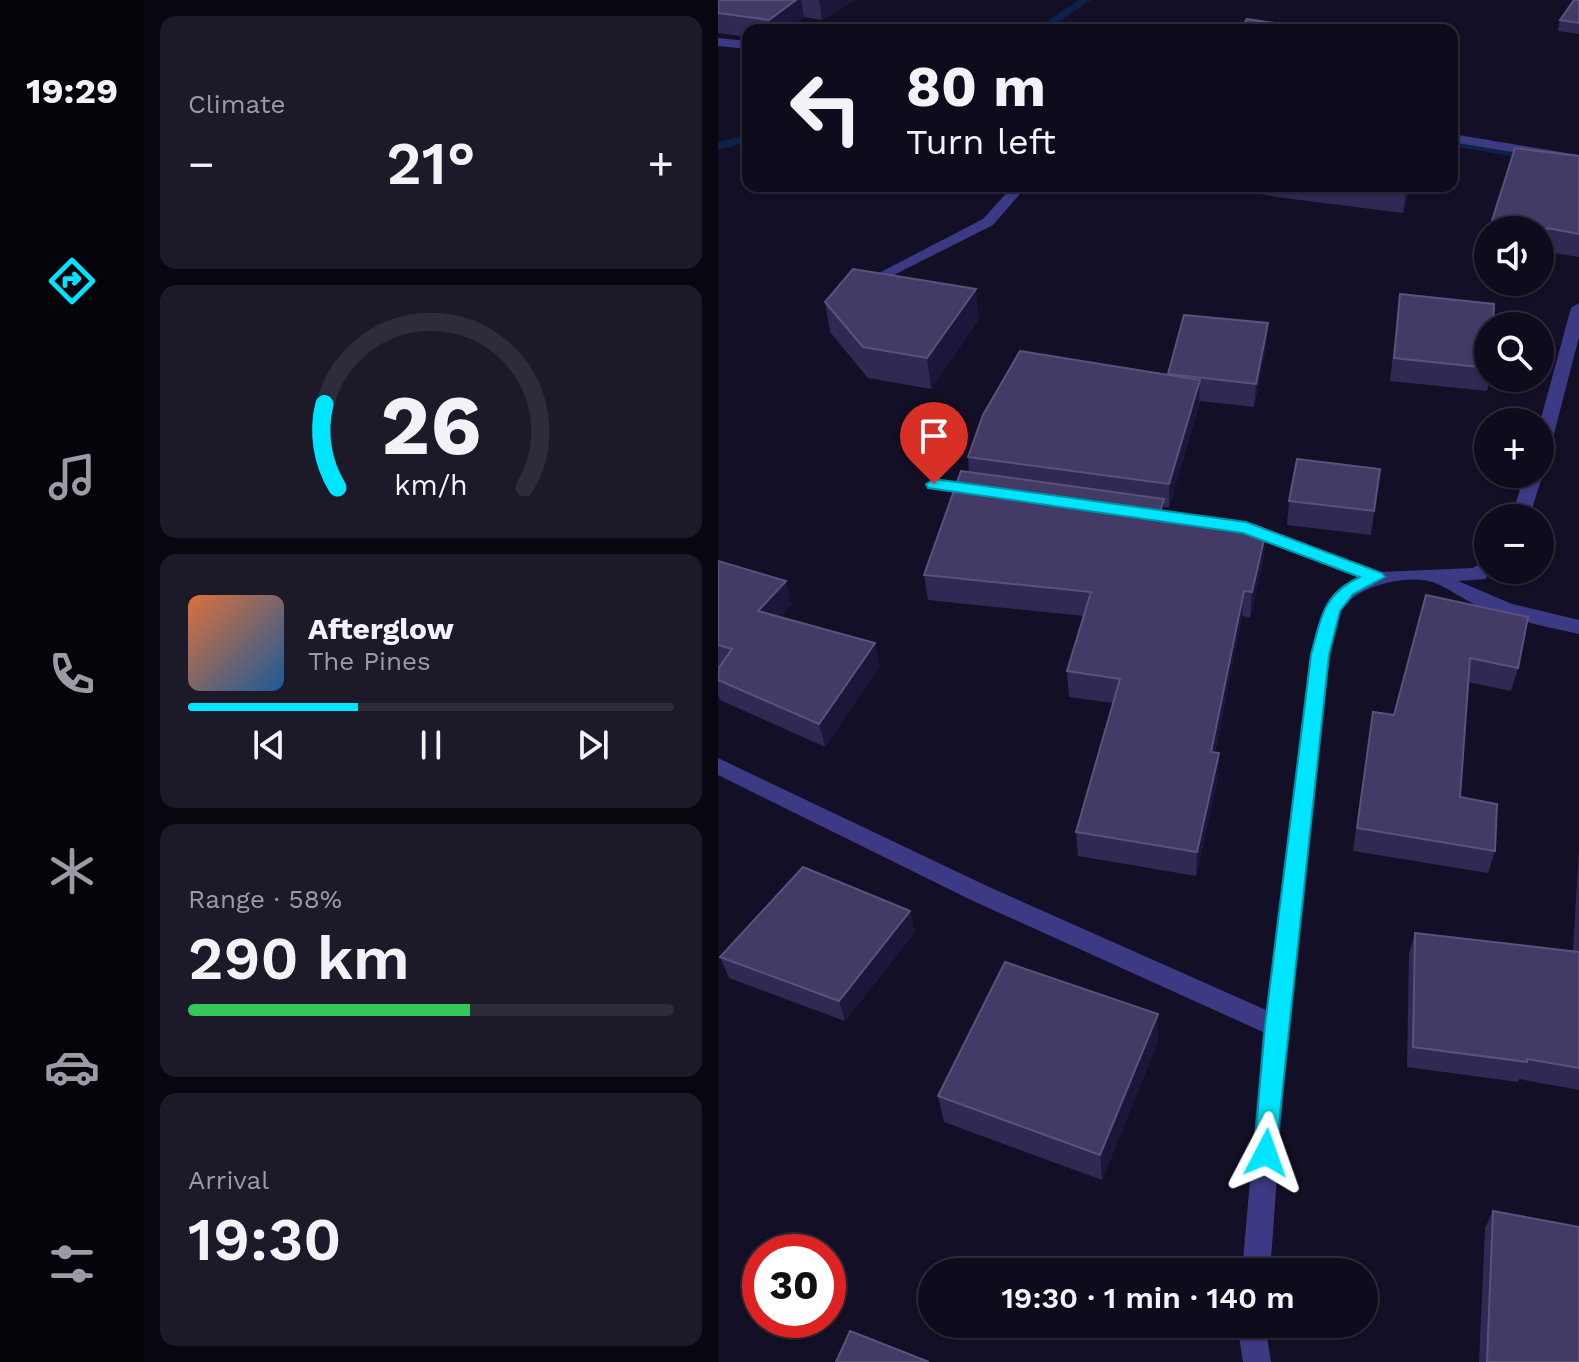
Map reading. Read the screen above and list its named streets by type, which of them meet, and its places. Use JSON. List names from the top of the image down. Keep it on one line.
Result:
{"page":{"tabs":"19:29","tile":["Climate",["Range · 58%","290 km"],["Arrival","19:30"]],"turn":["80 m","Turn left"],"heat":["−","21°","+"],"map_buttons":["+","−"],"song":["Afterglow","The Pines"],"limit":"30","trip":"19:30 · 1 min · 140 m","gauge":["26","km/h"]}}
